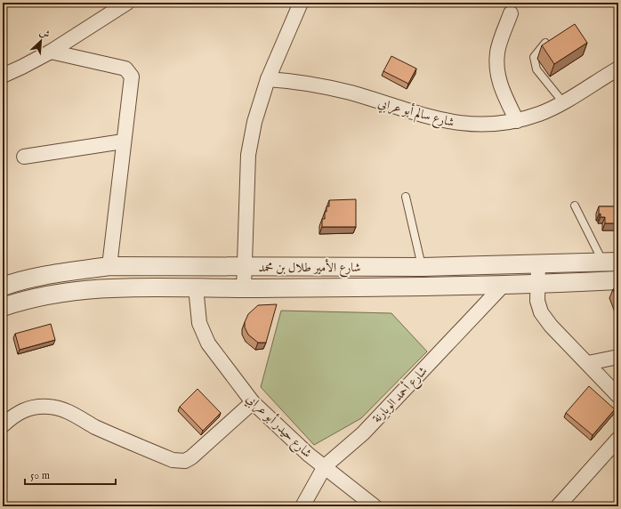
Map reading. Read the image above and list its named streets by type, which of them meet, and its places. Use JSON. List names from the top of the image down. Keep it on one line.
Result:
{"streets":{"street":["شارع سالم أبو عرابي","شارع الأمير طلال بن محمد","شارع أحمد الوبارنة","شارع حيدر أبو عرابي"]},"crossings":[["شارع الأمير طلال بن محمد","شارع أحمد الوبارنة"],["شارع الأمير طلال بن محمد","شارع حيدر أبو عرابي"],["شارع أحمد الوبارنة","شارع حيدر أبو عرابي"]],"scale_bar":"50 m","north":"top right"}
